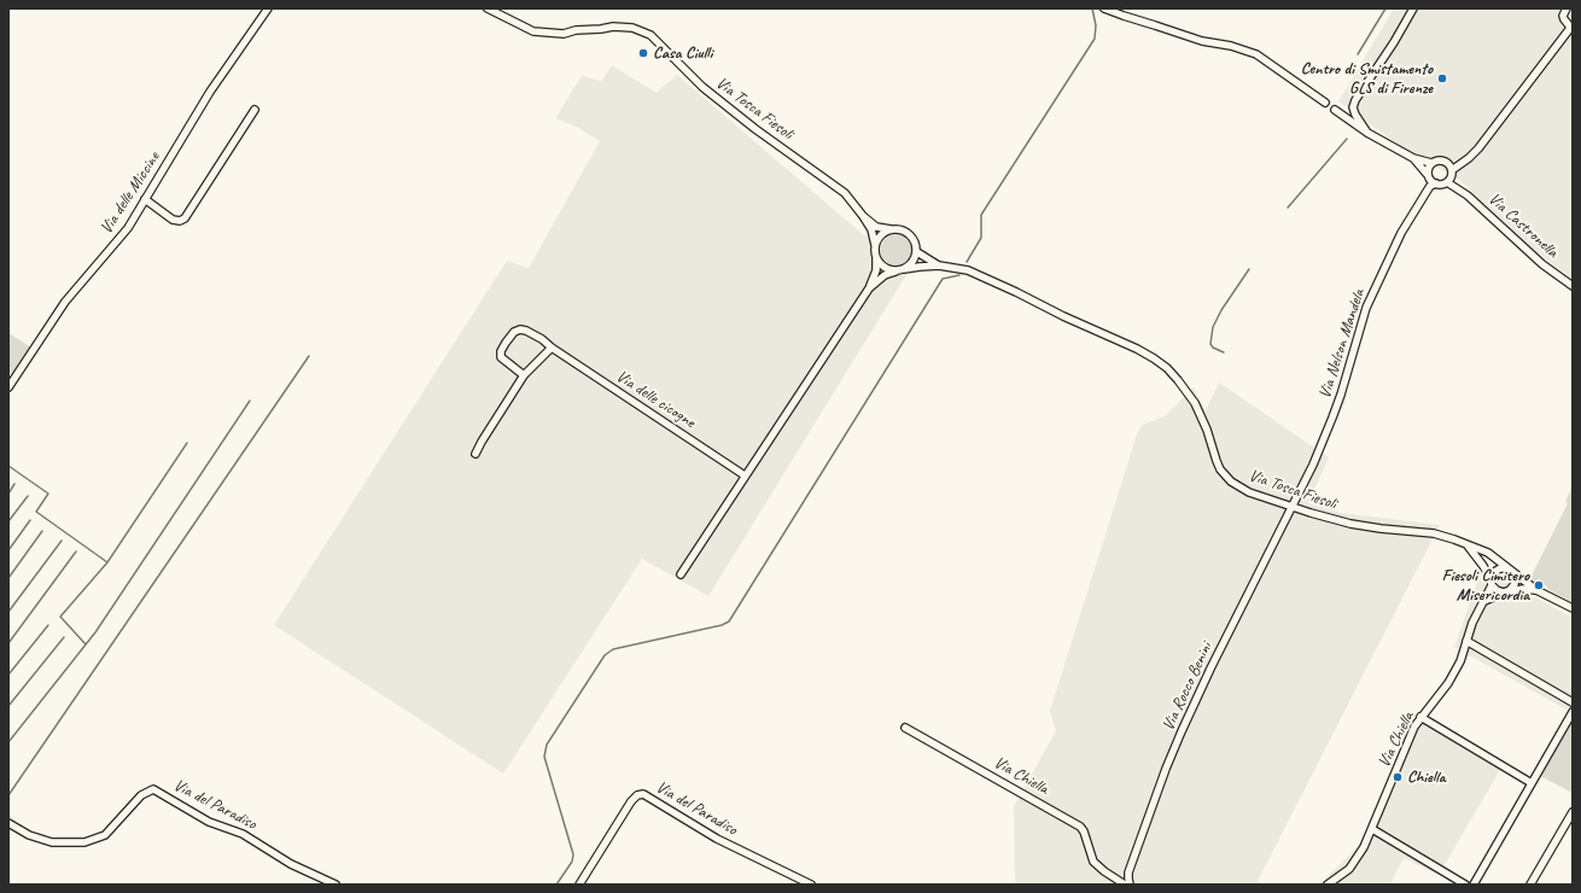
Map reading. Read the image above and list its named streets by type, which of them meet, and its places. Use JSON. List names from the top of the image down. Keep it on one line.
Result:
{"streets":{"street":["Via Tosca Fiesoli","Via delle Miccine","Via Castronella","Via Nelson Mandela","Via delle cicogne","Via Rocco Benini","Via Chiella","Via del Paradiso"]},"crossings":[["Via Tosca Fiesoli","Via Nelson Mandela"],["Via Tosca Fiesoli","Via Rocco Benini"],["Via Tosca Fiesoli","Via Chiella"],["Via Castronella","Via Nelson Mandela"],["Via Nelson Mandela","Via Rocco Benini"]],"places":["Casa Ciulli","Centro di Smistamento GLS di Firenze","Fiesoli Cimitero Misericordia","Chiella"]}
